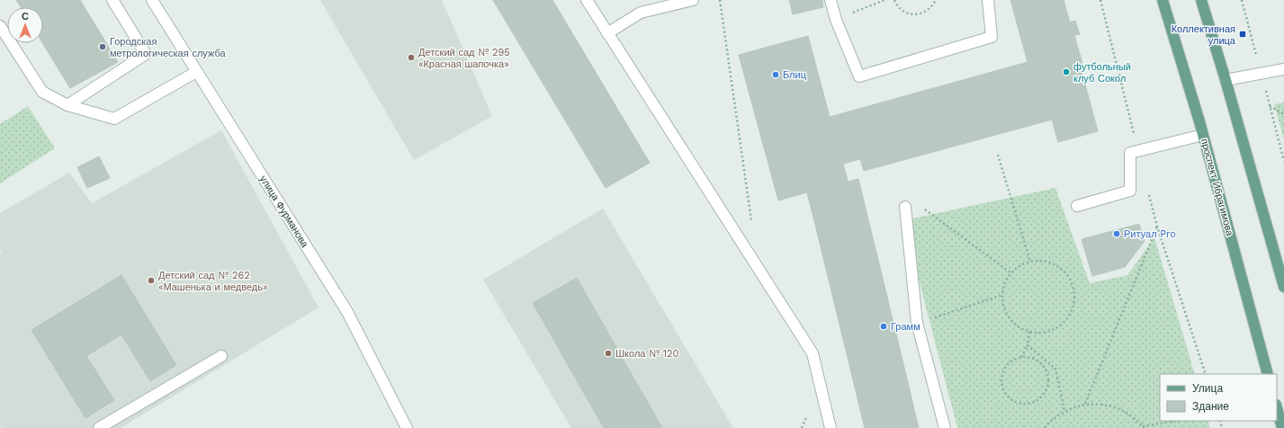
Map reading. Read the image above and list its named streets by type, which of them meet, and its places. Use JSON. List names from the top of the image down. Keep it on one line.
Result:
{"streets":{"main road":["проспект Ибрагимова"],"lane":["улица Фурманова"]},"places":{"transit":["Коллективная улица"],"other":["Городская метрологическая служба","Детский сад № 295 «Красная шапочка»","футбольный клуб Сокол","Блиц","Ритуал Pro","Детский сад № 262 «Машенька и медведь»","Грамм","Школа № 120"]},"legend":["Улица","Здание"],"north":"top"}
